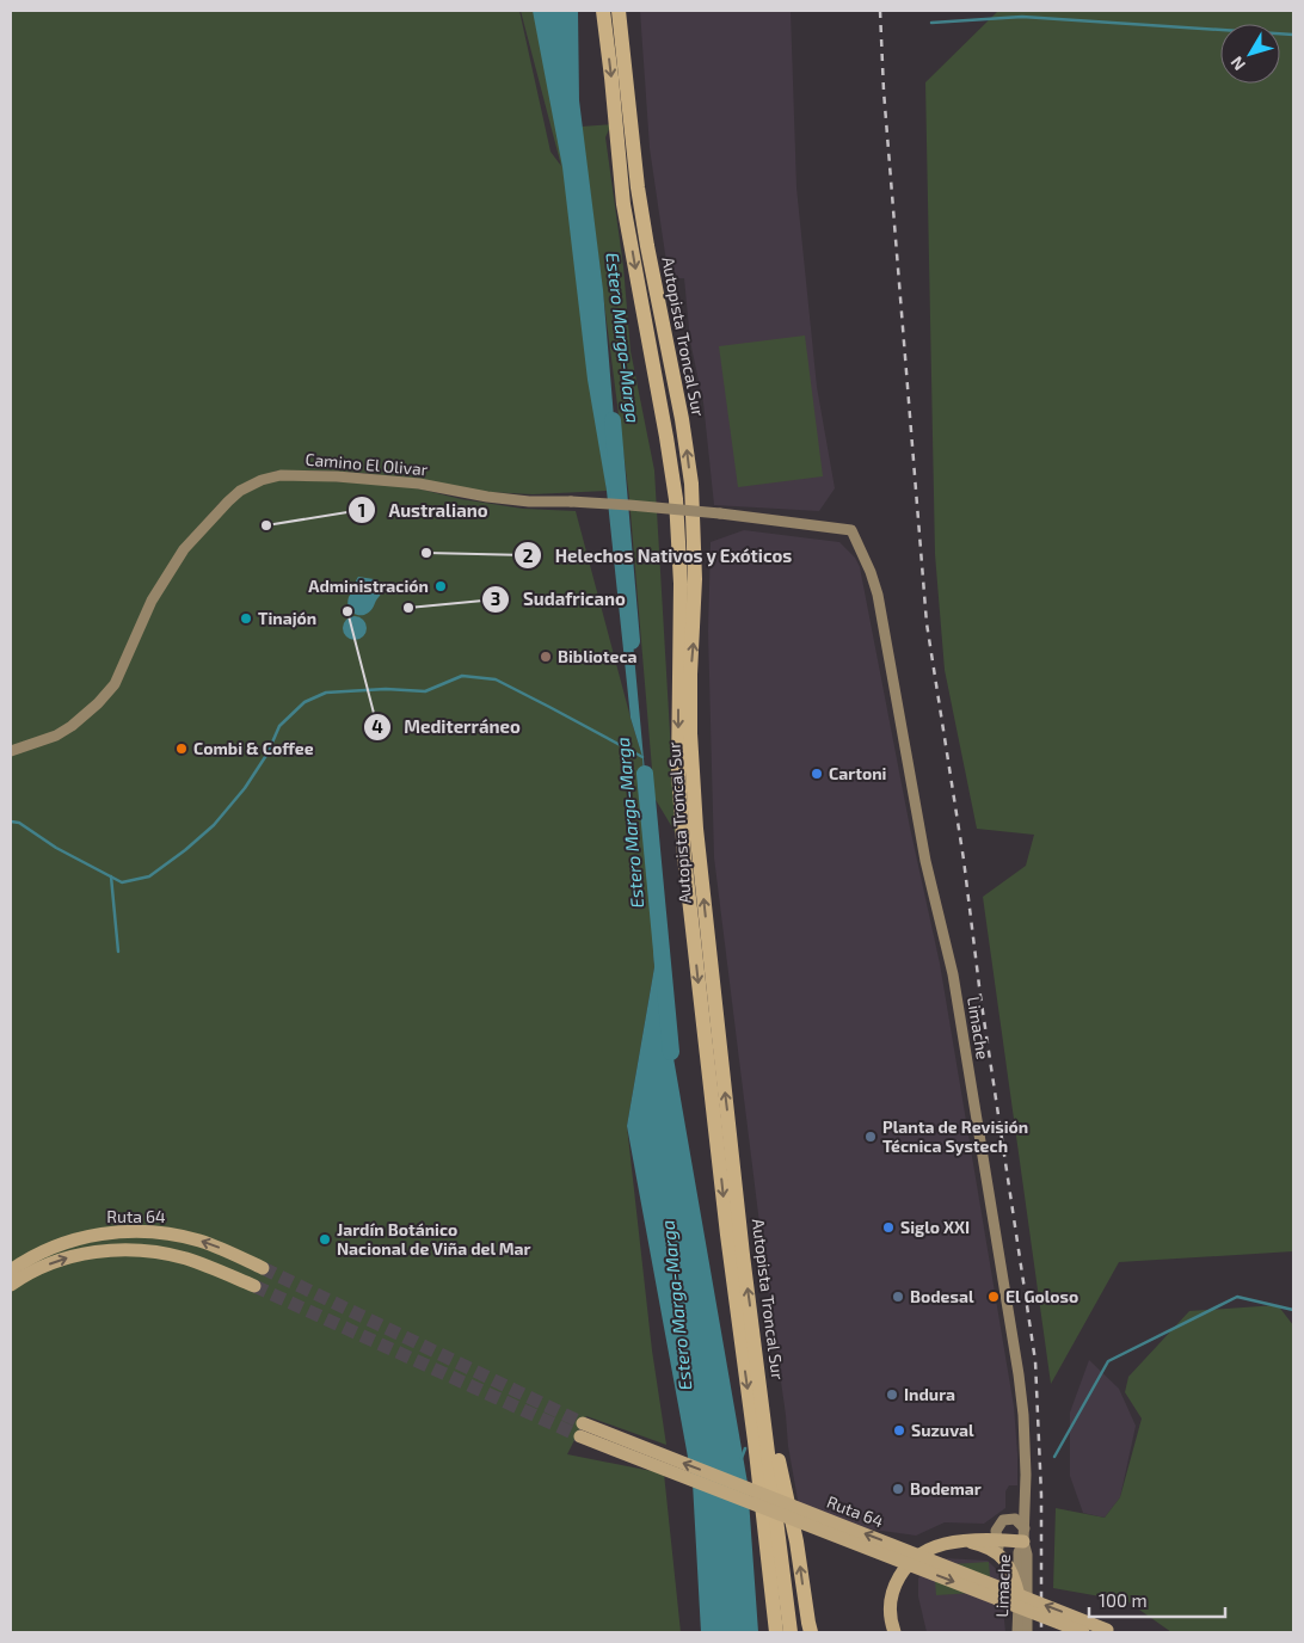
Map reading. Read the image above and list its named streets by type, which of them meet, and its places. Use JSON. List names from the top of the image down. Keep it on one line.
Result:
{"streets":{"highway":["Autopista Troncal Sur","Ruta 64"],"main road":["Camino El Olivar","Limache"]},"crossings":[["Camino El Olivar","Limache"]],"water":["Estero Marga-Marga"],"places":["Australiano","Helechos Nativos y Exóticos","Administración","Sudafricano","Mediterráneo","Tinajón","Biblioteca","Combi & Coffee","Cartoni","Planta de Revisión Técnica Systech","Siglo XXI","Jardín Botánico Nacional de Viña del Mar","Bodesal","El Goloso","Indura","Suzuval","Bodemar"],"scale_bar":"100 m","north":"bottom left"}
